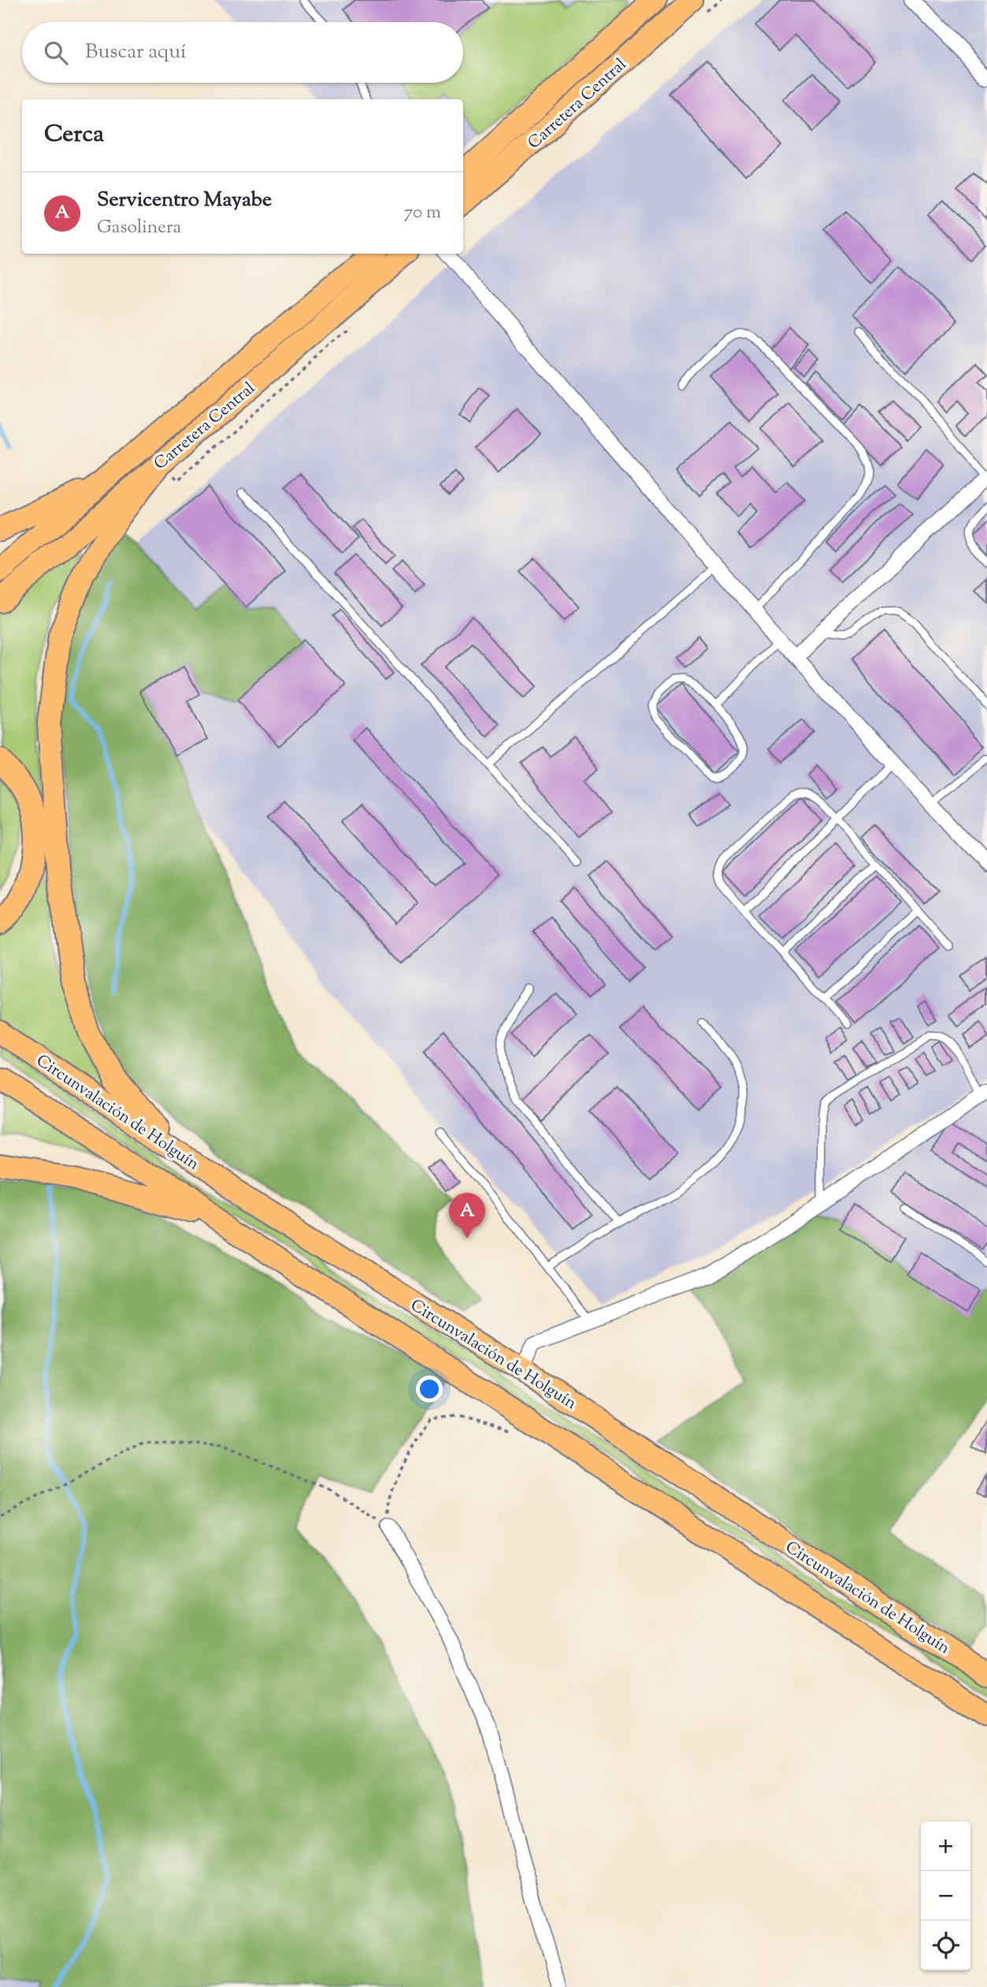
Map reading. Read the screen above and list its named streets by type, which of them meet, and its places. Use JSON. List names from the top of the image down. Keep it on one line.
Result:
{"streets":{"highway":["Carretera Central","Circunvalación de Holguín"]},"page":{"search":"Buscar aquí","heading":"Cerca","list":[{"mark":"A","name":"Servicentro Mayabe","note":"Gasolinera","value":"70 m"}],"pins":"A","map_buttons":["+","−"]}}
